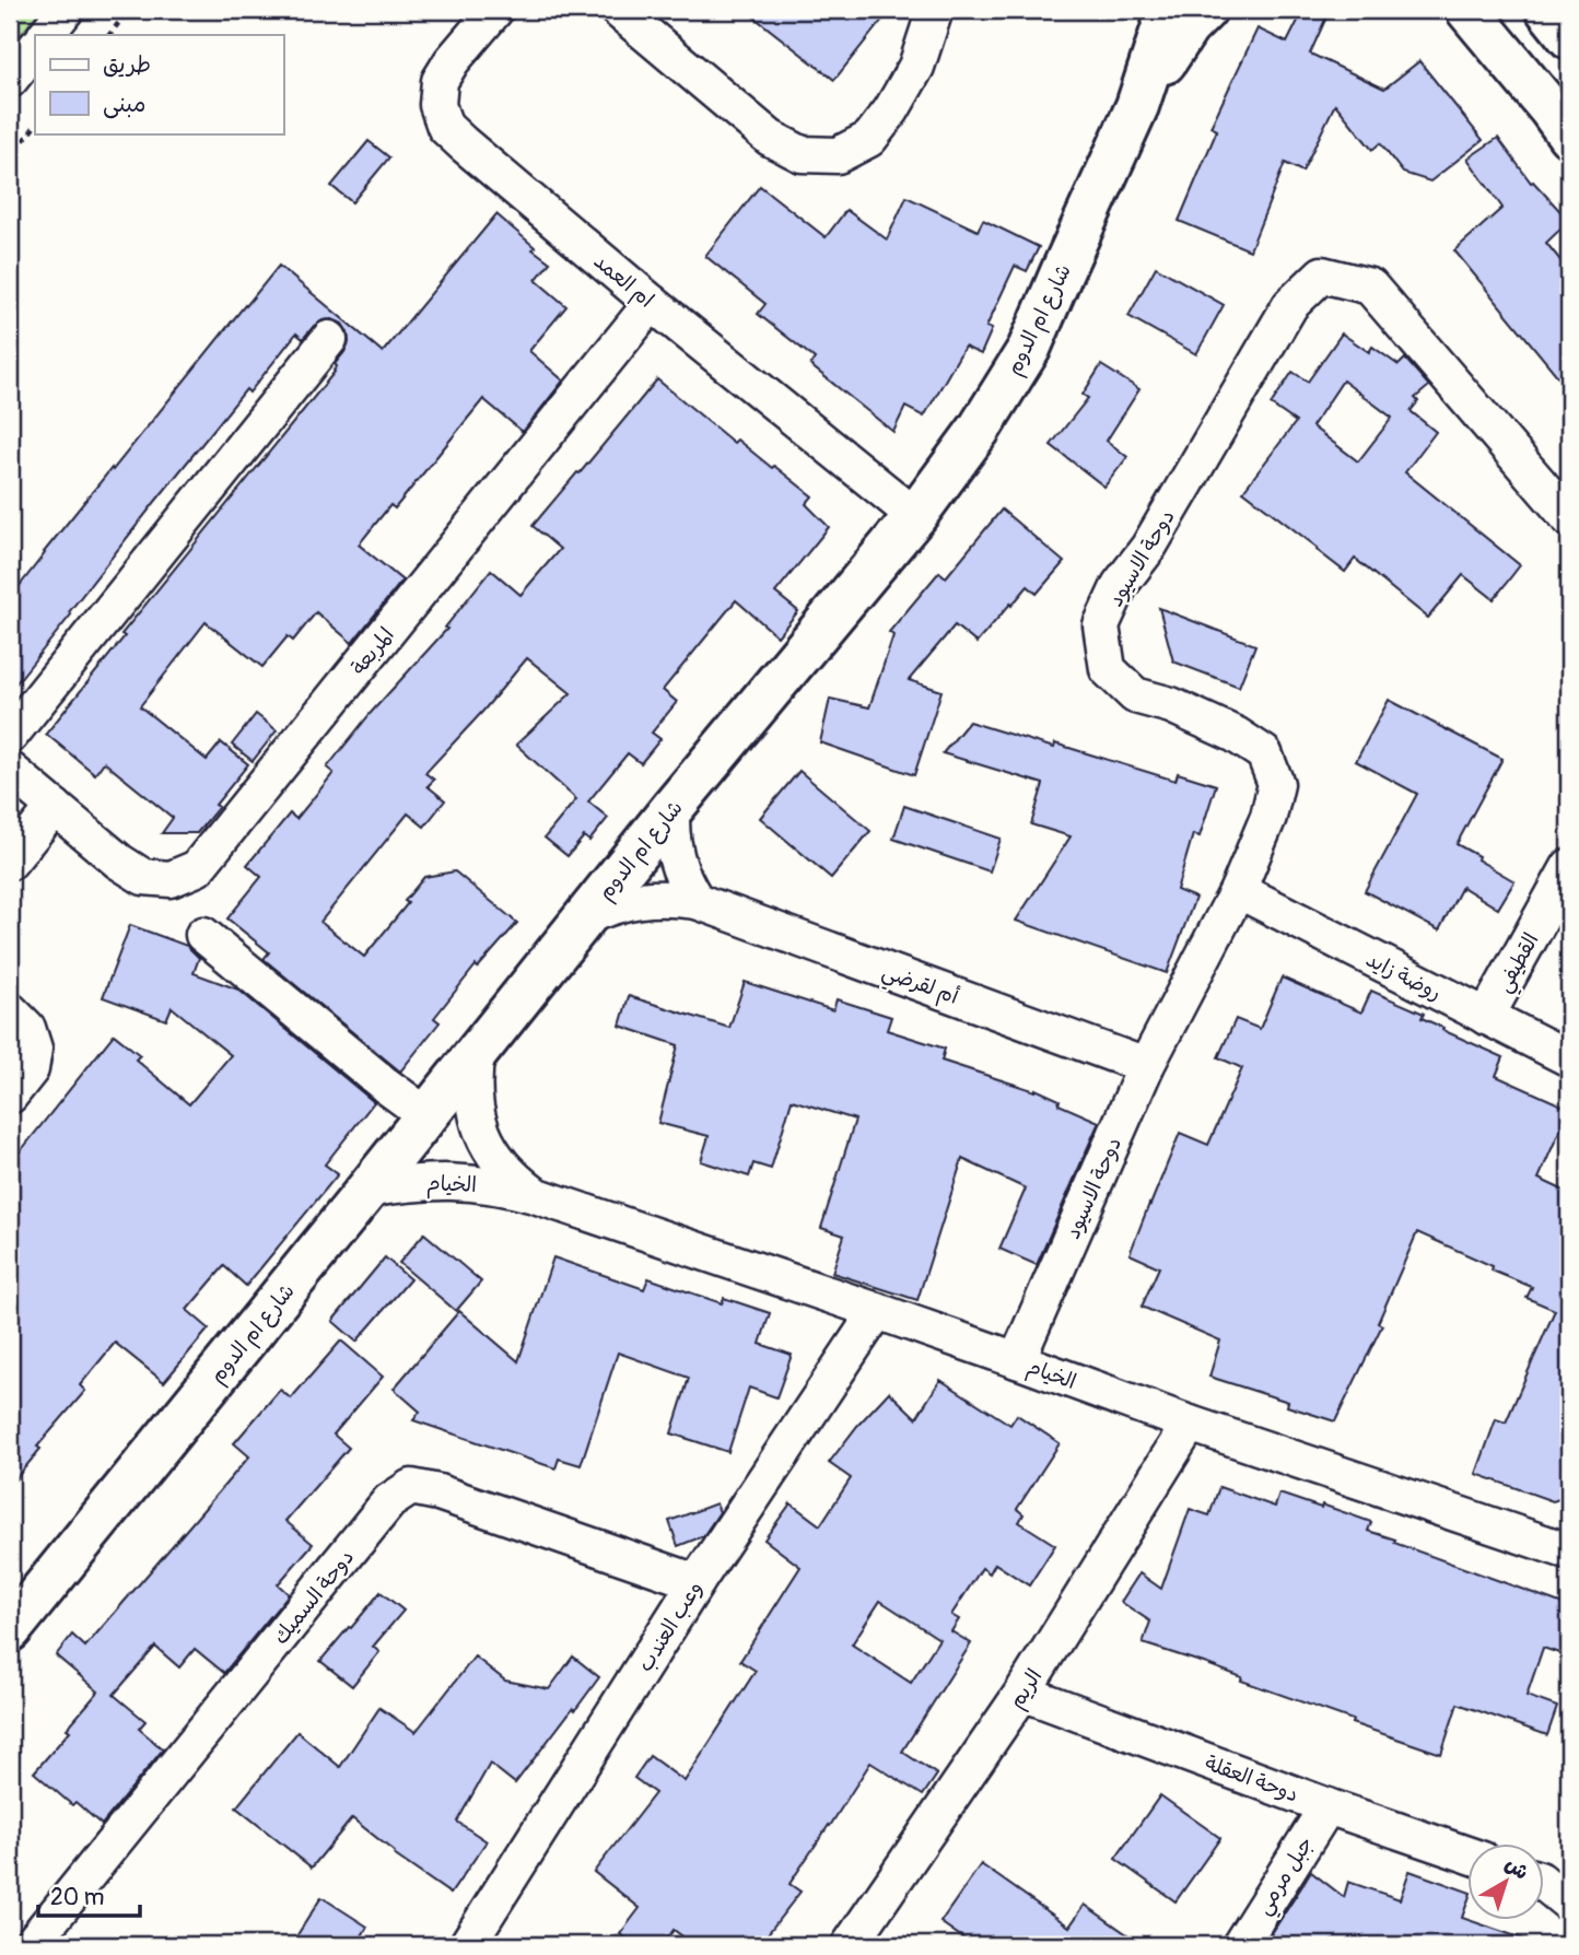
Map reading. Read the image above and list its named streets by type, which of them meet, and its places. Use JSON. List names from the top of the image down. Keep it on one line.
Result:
{"streets":{"street":["ام العمد","شارع ام الدوم","دوحة الاسيود","المربعة","القطيفي","روضة زايد","أم لقرضي","الخيام","دوحة السميك","وعب العندب","الريم","دوحة العقلة","جبل مرمي"]},"crossings":[["ام العمد","شارع ام الدوم"],["ام العمد","المربعة"],["شارع ام الدوم","أم لقرضي"],["شارع ام الدوم","الخيام"],["دوحة الاسيود","روضة زايد"],["دوحة الاسيود","أم لقرضي"],["دوحة الاسيود","الخيام"],["القطيفي","روضة زايد"],["الخيام","وعب العندب"],["الخيام","الريم"],["دوحة السميك","وعب العندب"],["الريم","دوحة العقلة"],["دوحة العقلة","جبل مرمي"]],"legend":["طريق","مبنى"],"scale_bar":"20 m","north":"top right"}
